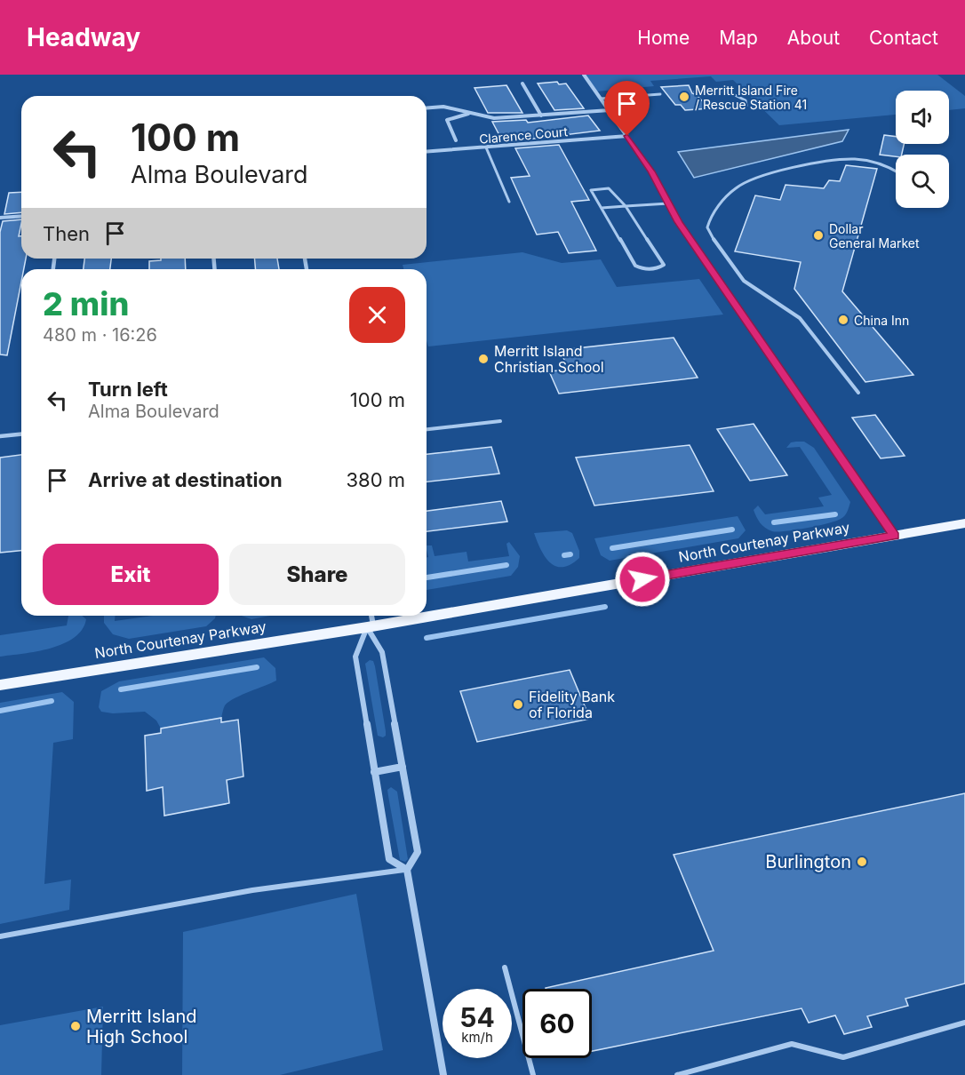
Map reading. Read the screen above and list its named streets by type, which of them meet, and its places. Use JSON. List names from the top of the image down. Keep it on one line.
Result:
{"streets":{"main road":["North Courtenay Parkway"],"street":["Clarence Court"]},"places":["Merritt Island Fire / Rescue Station 41","Dollar General Market","China Inn","Merritt Island Christian School","Fidelity Bank of Florida","Burlington","Merritt Island High School"],"page":{"header":"Headway","nav":["Home","Map","About","Contact"],"turn":["100 m","Alma Boulevard"],"then":"Then","heading":["2 min","480 m · 16:26"],"list":[{"name":"Turn left","note":"Alma Boulevard","value":"100 m"},{"name":"Arrive at destination","value":"380 m"}],"buttons":["Exit","Share"],"speed":"54 km/h","limit":"60"}}
